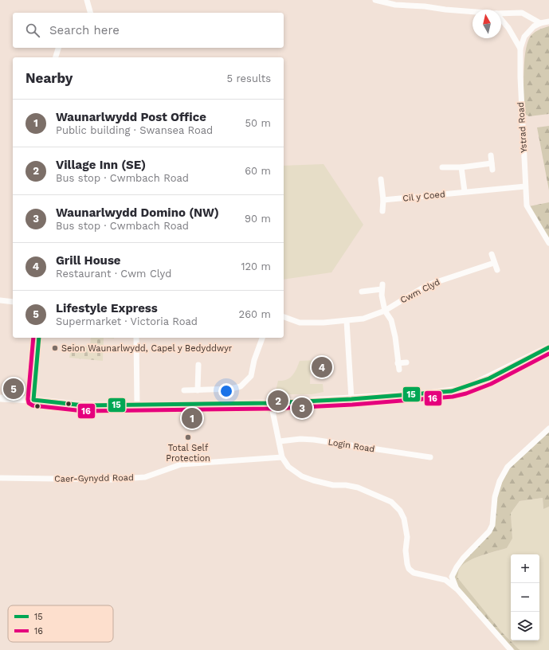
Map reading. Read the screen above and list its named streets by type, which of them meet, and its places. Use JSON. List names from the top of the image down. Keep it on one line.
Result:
{"streets":{"street":["Ystrad Road","Cil y Coed","Cwm Clyd","Login Road","Caer-Gynydd Road"]},"crossings":[["Ystrad Road","Cil y Coed"]],"places":["Seion Waunarlwydd, Capel y Bedyddwyr","Total Self Protection"],"lines":["transit line 15","transit line 16"],"legend":["15","16"],"north":"top","page":{"search":"Search here","heading":["Nearby","5 results"],"list":[{"mark":"1","name":"Waunarlwydd Post Office","note":"Public building · Swansea Road","value":"50 m"},{"mark":"2","name":"Village Inn (SE)","note":"Bus stop · Cwmbach Road","value":"60 m"},{"mark":"3","name":"Waunarlwydd Domino (NW)","note":"Bus stop · Cwmbach Road","value":"90 m"},{"mark":"4","name":"Grill House","note":"Restaurant · Cwm Clyd","value":"120 m"},{"mark":"5","name":"Lifestyle Express","note":"Supermarket · Victoria Road","value":"260 m"}],"pins":["4","5","2","3","1"],"map_buttons":["+","−"]}}
